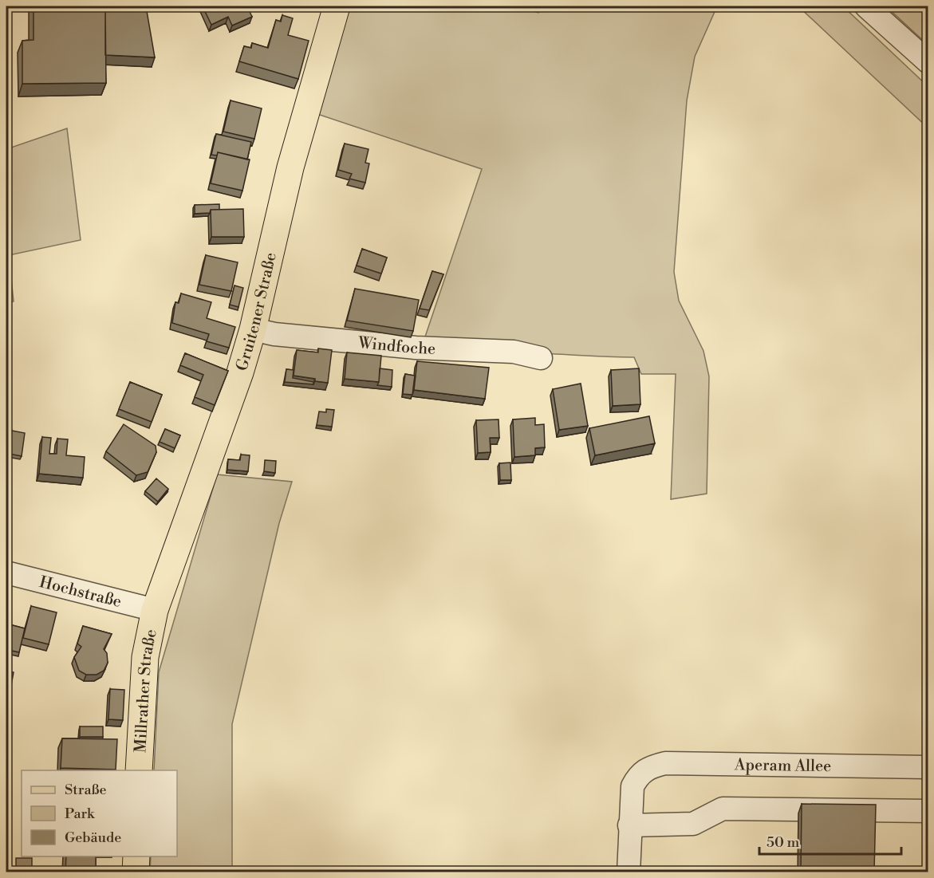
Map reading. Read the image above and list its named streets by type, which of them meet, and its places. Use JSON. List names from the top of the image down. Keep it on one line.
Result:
{"streets":{"main road":["Gruitener Straße","Millrather Straße"],"street":["Windfoche","Hochstraße","Aperam Allee"]},"crossings":[["Gruitener Straße","Windfoche"],["Gruitener Straße","Hochstraße"],["Gruitener Straße","Millrather Straße"],["Hochstraße","Millrather Straße"]],"legend":["Straße","Park","Gebäude"],"scale_bar":"50 m"}
